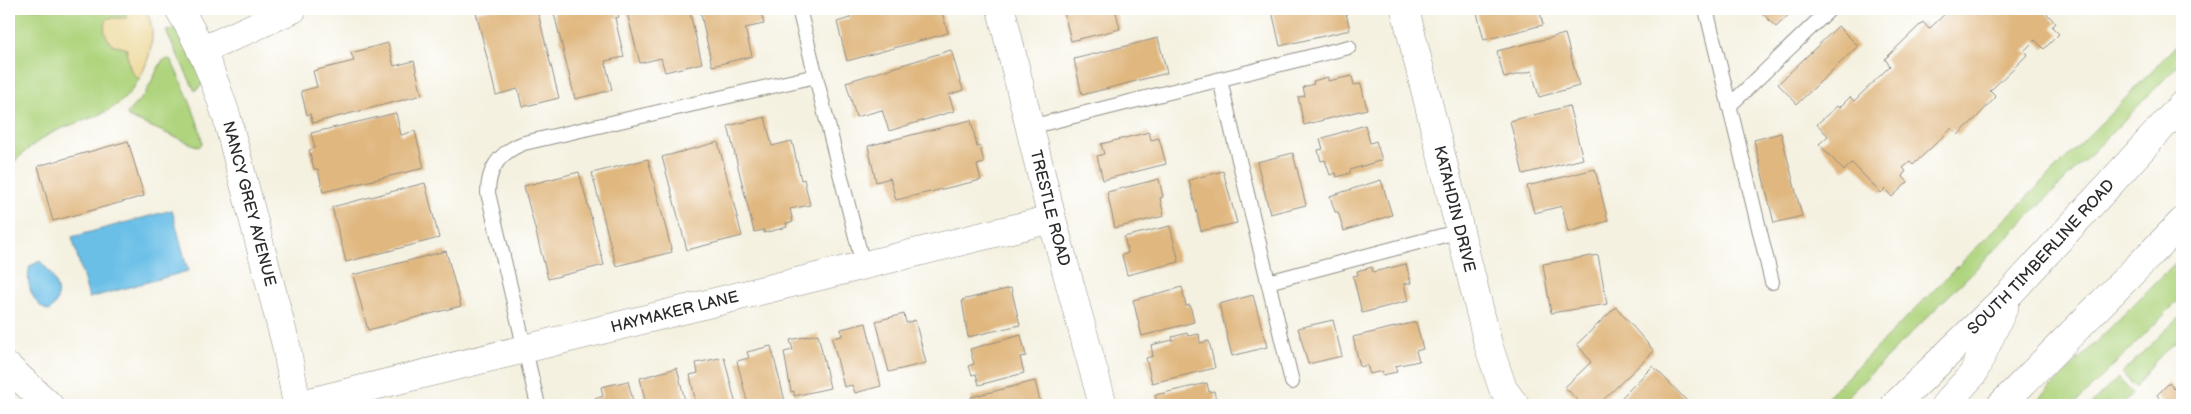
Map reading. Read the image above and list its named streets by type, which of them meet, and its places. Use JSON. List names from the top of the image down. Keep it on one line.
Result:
{"streets":{"street":["NANCY GREY AVENUE","TRESTLE ROAD","KATAHDIN DRIVE","SOUTH TIMBERLINE ROAD","HAYMAKER LANE"]},"crossings":[["NANCY GREY AVENUE","HAYMAKER LANE"],["TRESTLE ROAD","HAYMAKER LANE"]]}
